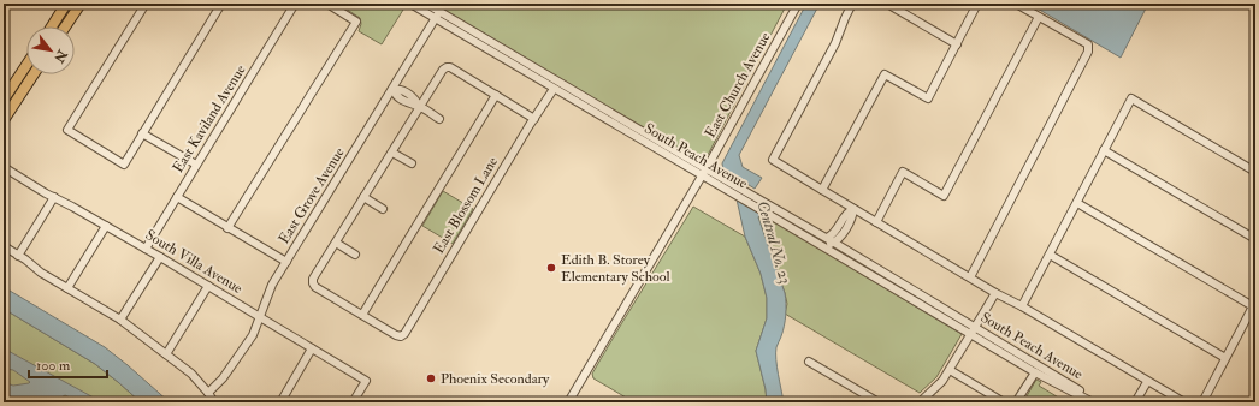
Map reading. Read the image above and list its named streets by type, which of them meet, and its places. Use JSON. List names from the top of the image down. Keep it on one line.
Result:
{"streets":{"street":["East Church Avenue","East Kaviland Avenue","South Peach Avenue","East Grove Avenue","East Blossom Lane","South Villa Avenue"]},"crossings":[["East Church Avenue","South Peach Avenue"],["East Kaviland Avenue","South Villa Avenue"],["South Peach Avenue","East Grove Avenue"],["South Peach Avenue","East Blossom Lane"],["East Grove Avenue","South Villa Avenue"]],"water":["Central No. 23"],"places":["Edith B. Storey Elementary School","Phoenix Secondary"],"scale_bar":"100 m","north":"bottom right"}
